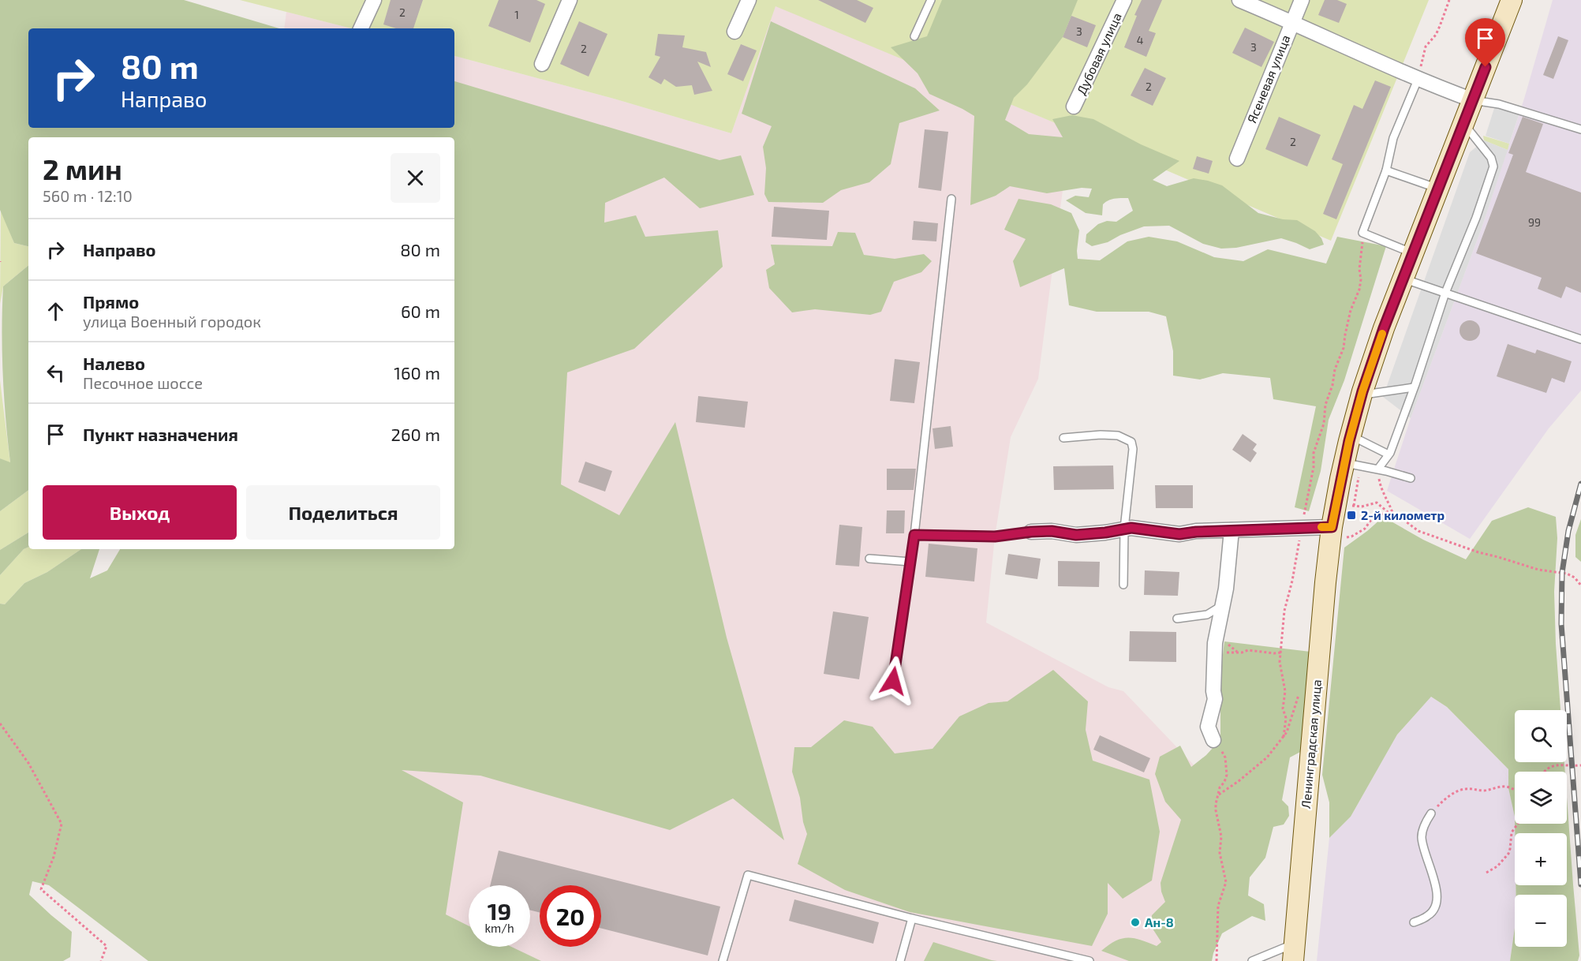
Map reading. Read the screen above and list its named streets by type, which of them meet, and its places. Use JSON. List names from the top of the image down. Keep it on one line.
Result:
{"streets":{"main road":["Ленинградская улица"],"street":["Дубовая улица","Ясеневая улица"]},"places":{"transit":["2-й километр"],"other":["Ан-8"]},"house_numbers":["2","1","3","4","3","2","2","2","99"],"page":{"turn":["80 m","Направо"],"heading":["2 мин","560 m · 12:10"],"list":[{"name":"Направо","value":"80 m"},{"name":"Прямо","note":"улица Военный городок","value":"60 m"},{"name":"Налево","note":"Песочное шоссе","value":"160 m"},{"name":"Пункт назначения","value":"260 m"}],"buttons":["Выход","Поделиться"],"map_buttons":["+","−"],"speed":"19 km/h","limit":"20"}}
